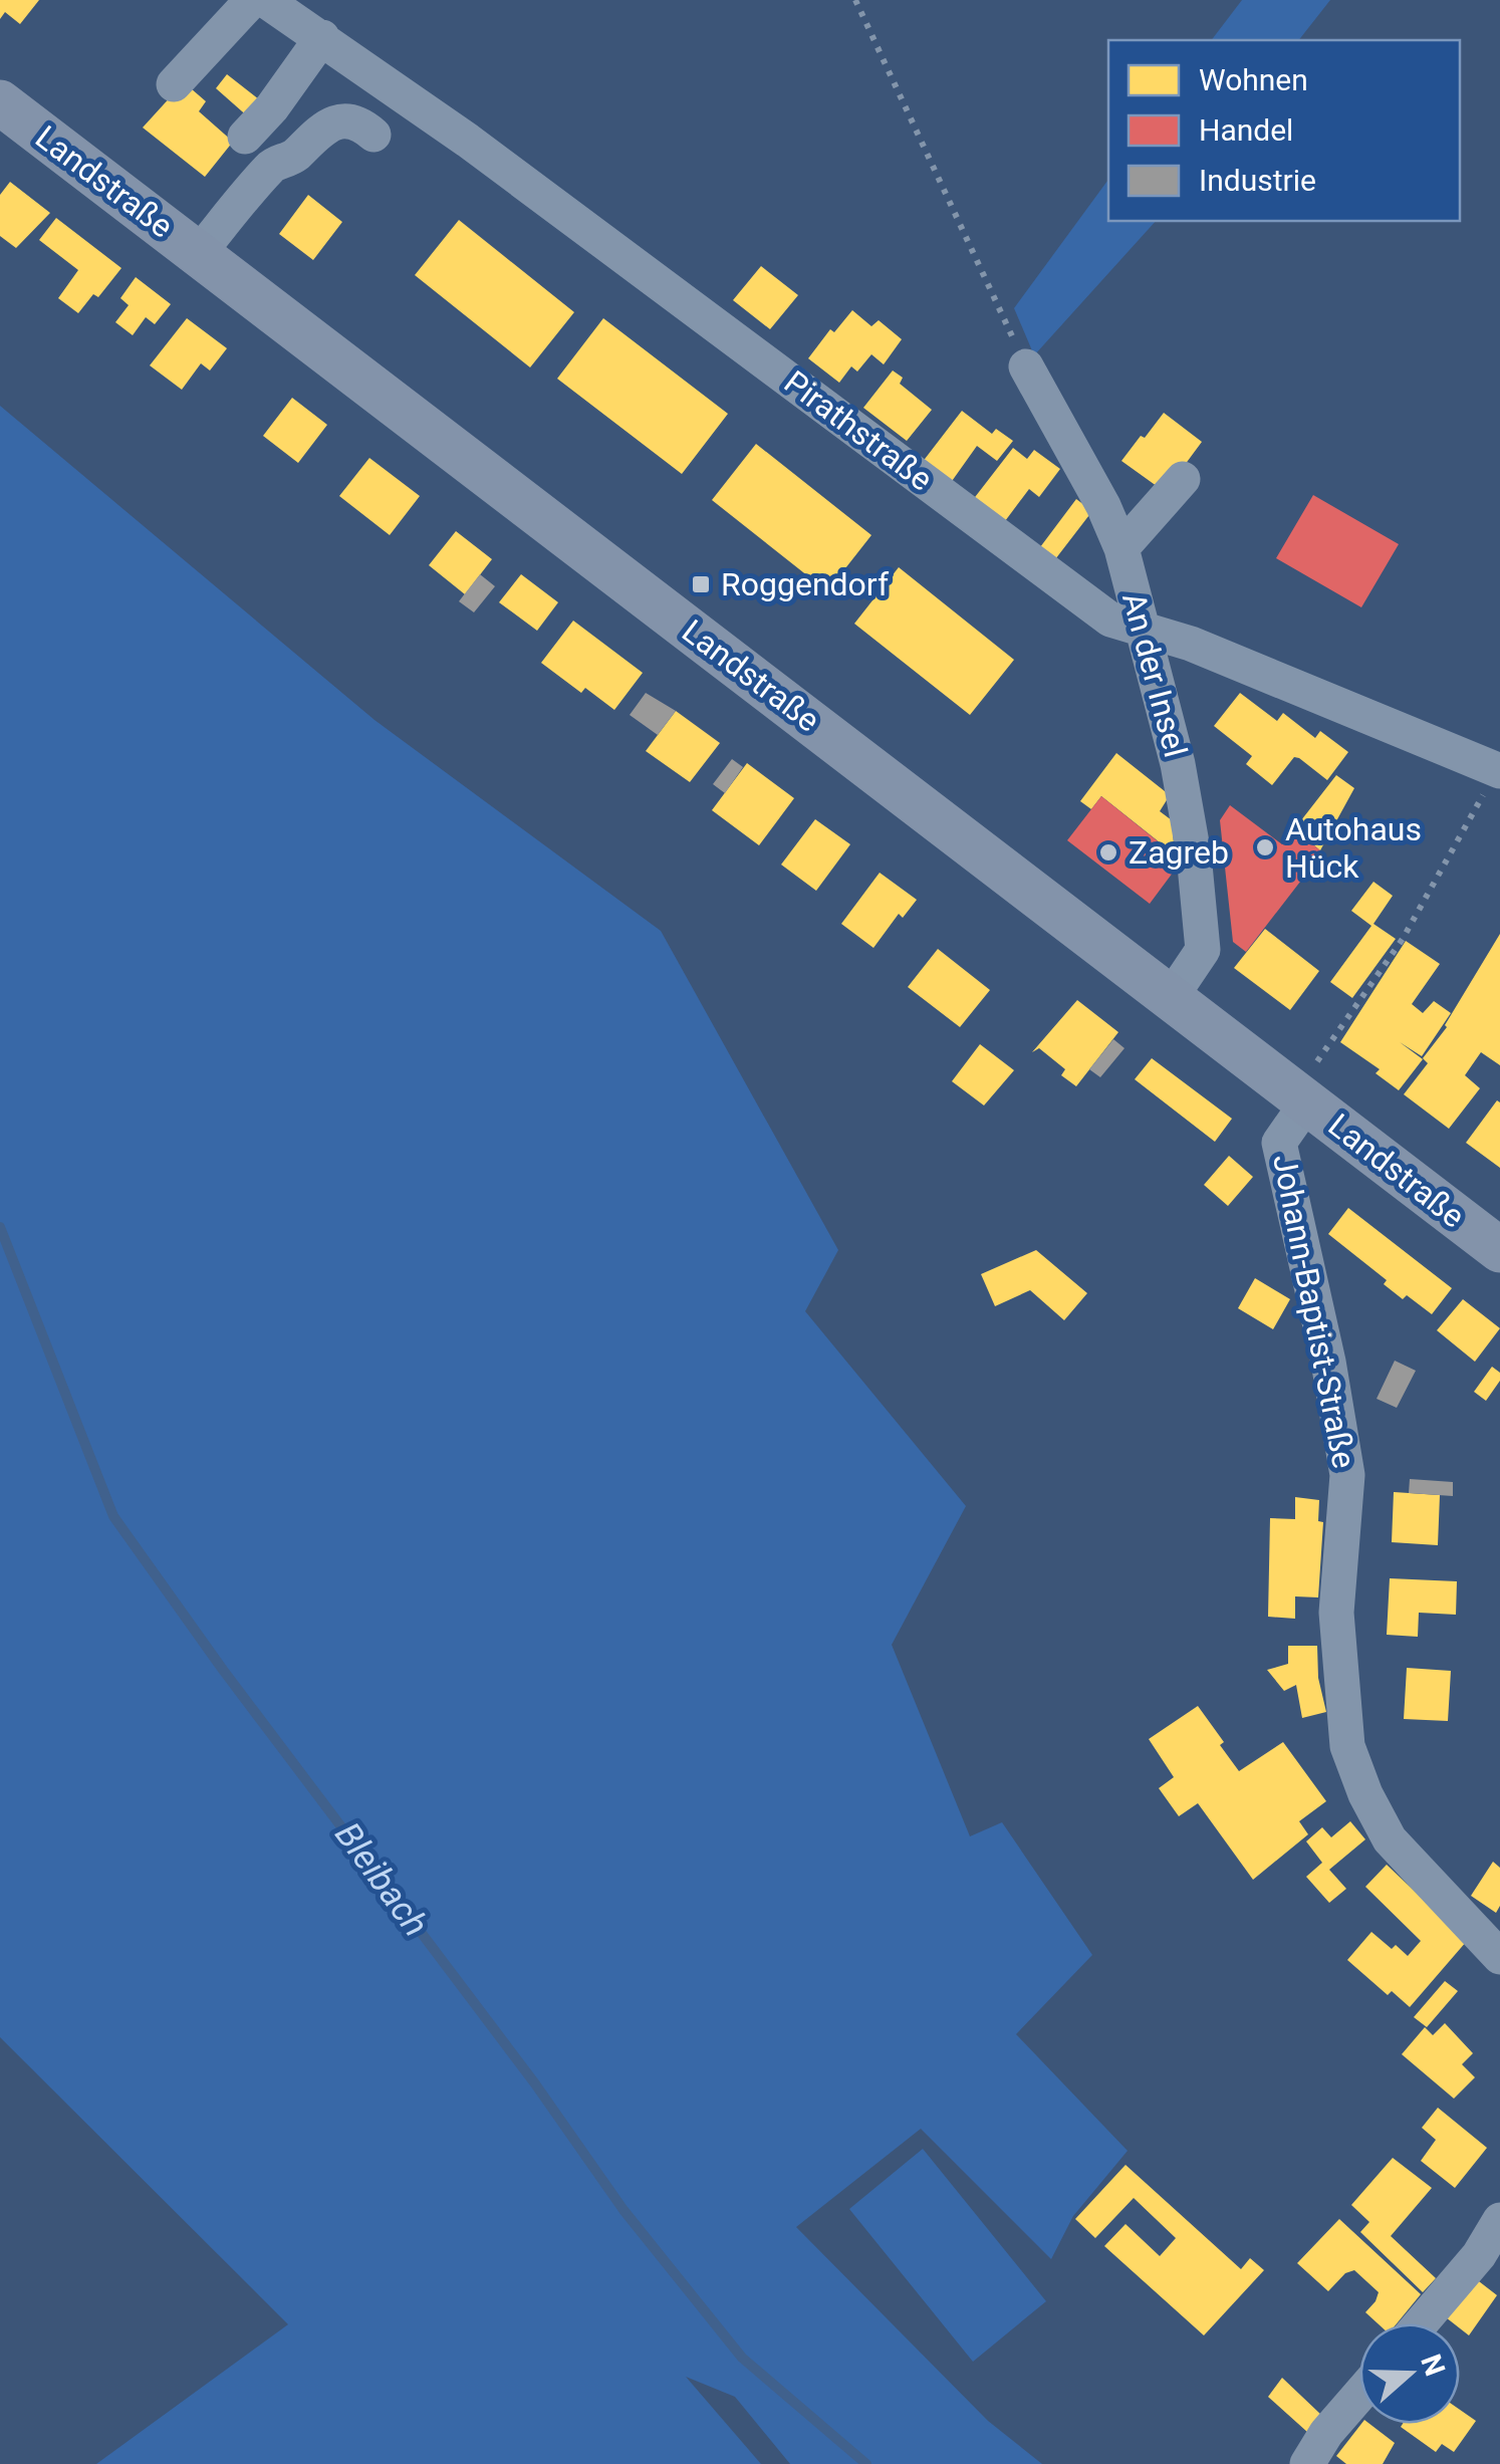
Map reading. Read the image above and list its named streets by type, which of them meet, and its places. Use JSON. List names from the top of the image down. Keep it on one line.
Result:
{"streets":{"main road":["Landstraße"],"street":["Pirathstraße","An der Insel","Johann-Baptist-Straße"]},"crossings":[["Landstraße","An der Insel"],["Landstraße","Johann-Baptist-Straße"],["Pirathstraße","An der Insel"]],"water":["Bleibach"],"places":{"transit":["Roggendorf"],"other":["Autohaus Hück","Zagreb"]},"legend":["Wohnen","Handel","Industrie"],"north":"right"}
